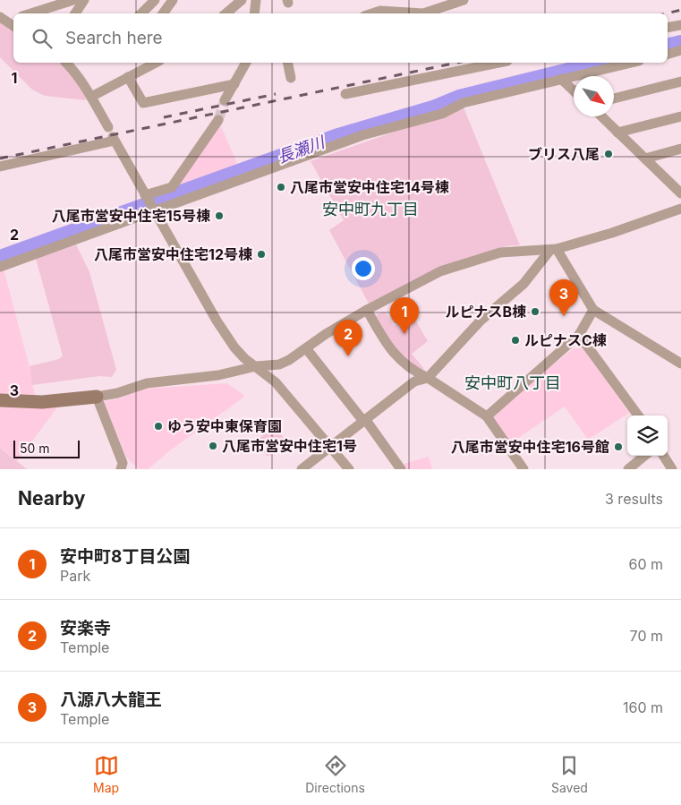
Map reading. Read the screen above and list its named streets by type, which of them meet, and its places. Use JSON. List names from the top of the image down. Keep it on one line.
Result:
{"districts":["安中町九丁目","安中町八丁目"],"water":["長瀬川"],"places":["ブリス八尾","八尾市営安中住宅14号棟","八尾市営安中住宅15号棟","八尾市営安中住宅12号棟","ルピナスB棟","ルピナスC棟","ゆう安中東保育園","八尾市営安中住宅1号","八尾市営安中住宅16号館"],"scale_bar":"50 m","north":"bottom right","page":{"search":"Search here","pins":["3","1","2"],"scale":"50 m","heading":["Nearby","3 results"],"list":[{"mark":"1","name":"安中町8丁目公園","note":"Park","value":"60 m"},{"mark":"2","name":"安楽寺","note":"Temple","value":"70 m"},{"mark":"3","name":"八源八大龍王","note":"Temple","value":"160 m"}],"nav":["Map","Directions","Saved"]},"grid":{"rows":["1","2","3"]}}
